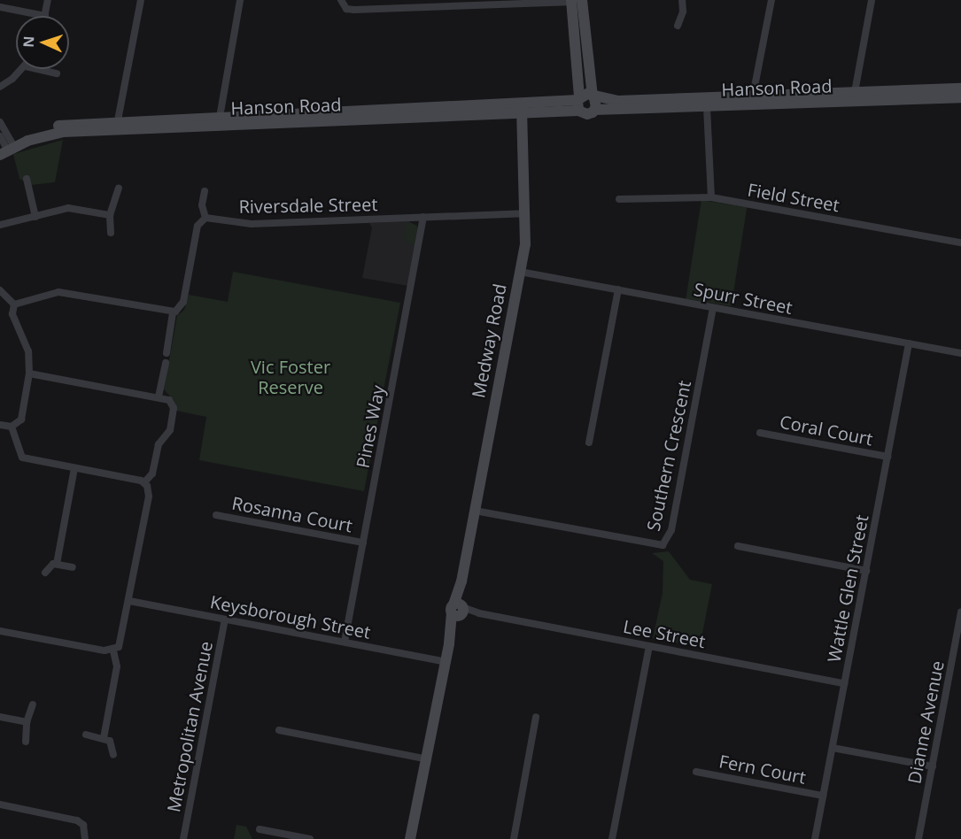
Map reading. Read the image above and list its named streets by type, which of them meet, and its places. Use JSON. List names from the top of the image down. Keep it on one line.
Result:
{"streets":{"street":["Hanson Road","Field Street","Riversdale Street","Spurr Street","Medway Road","Pines Way","Coral Court","Southern Crescent","Rosanna Court","Wattle Glen Street","Keysborough Street","Lee Street","Dianne Avenue","Metropolitan Avenue","Fern Court"]},"crossings":[["Hanson Road","Medway Road"],["Riversdale Street","Medway Road"],["Riversdale Street","Pines Way"],["Spurr Street","Medway Road"],["Spurr Street","Southern Crescent"],["Spurr Street","Wattle Glen Street"],["Medway Road","Southern Crescent"],["Medway Road","Keysborough Street"],["Medway Road","Lee Street"],["Pines Way","Rosanna Court"],["Pines Way","Keysborough Street"],["Coral Court","Wattle Glen Street"],["Wattle Glen Street","Lee Street"],["Wattle Glen Street","Fern Court"],["Keysborough Street","Metropolitan Avenue"]],"parks":["Vic Foster Reserve"],"north":"left"}
